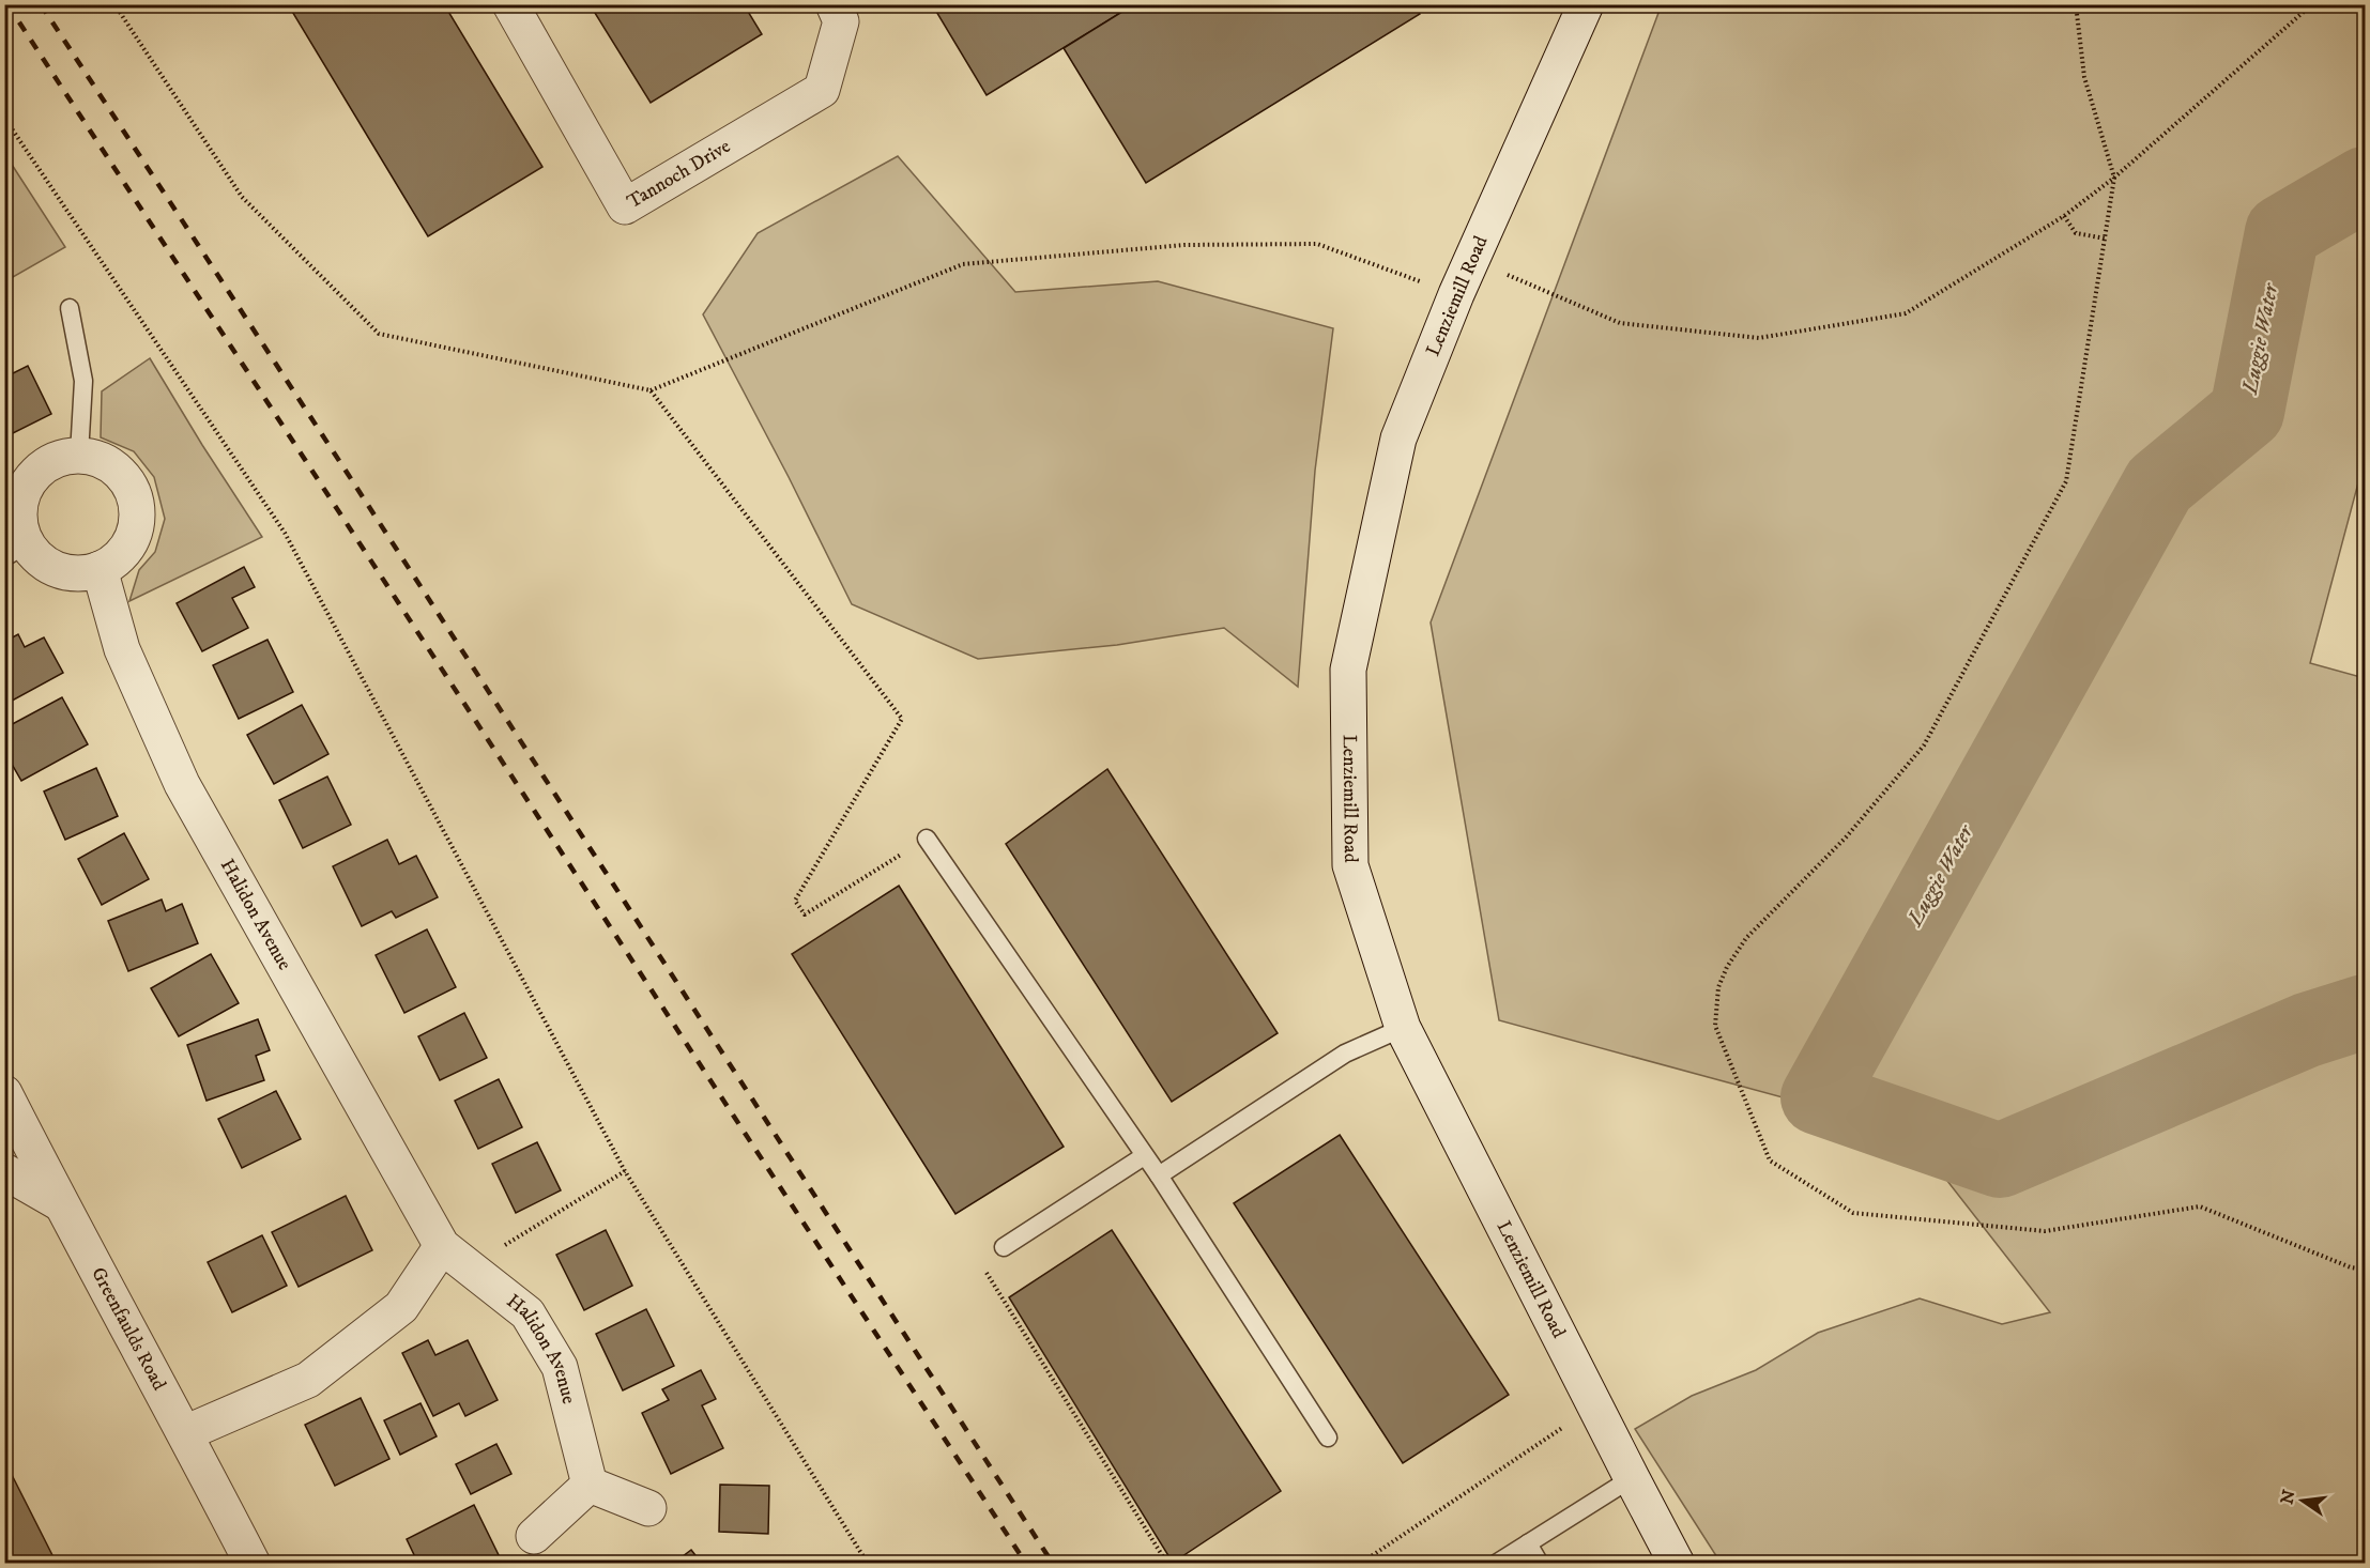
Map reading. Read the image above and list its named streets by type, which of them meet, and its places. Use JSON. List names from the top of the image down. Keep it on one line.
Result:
{"streets":{"street":["Tannoch Drive","Lenziemill Road","Halidon Avenue","Greenfaulds Road"]},"water":["Luggie Water"],"north":"left"}
